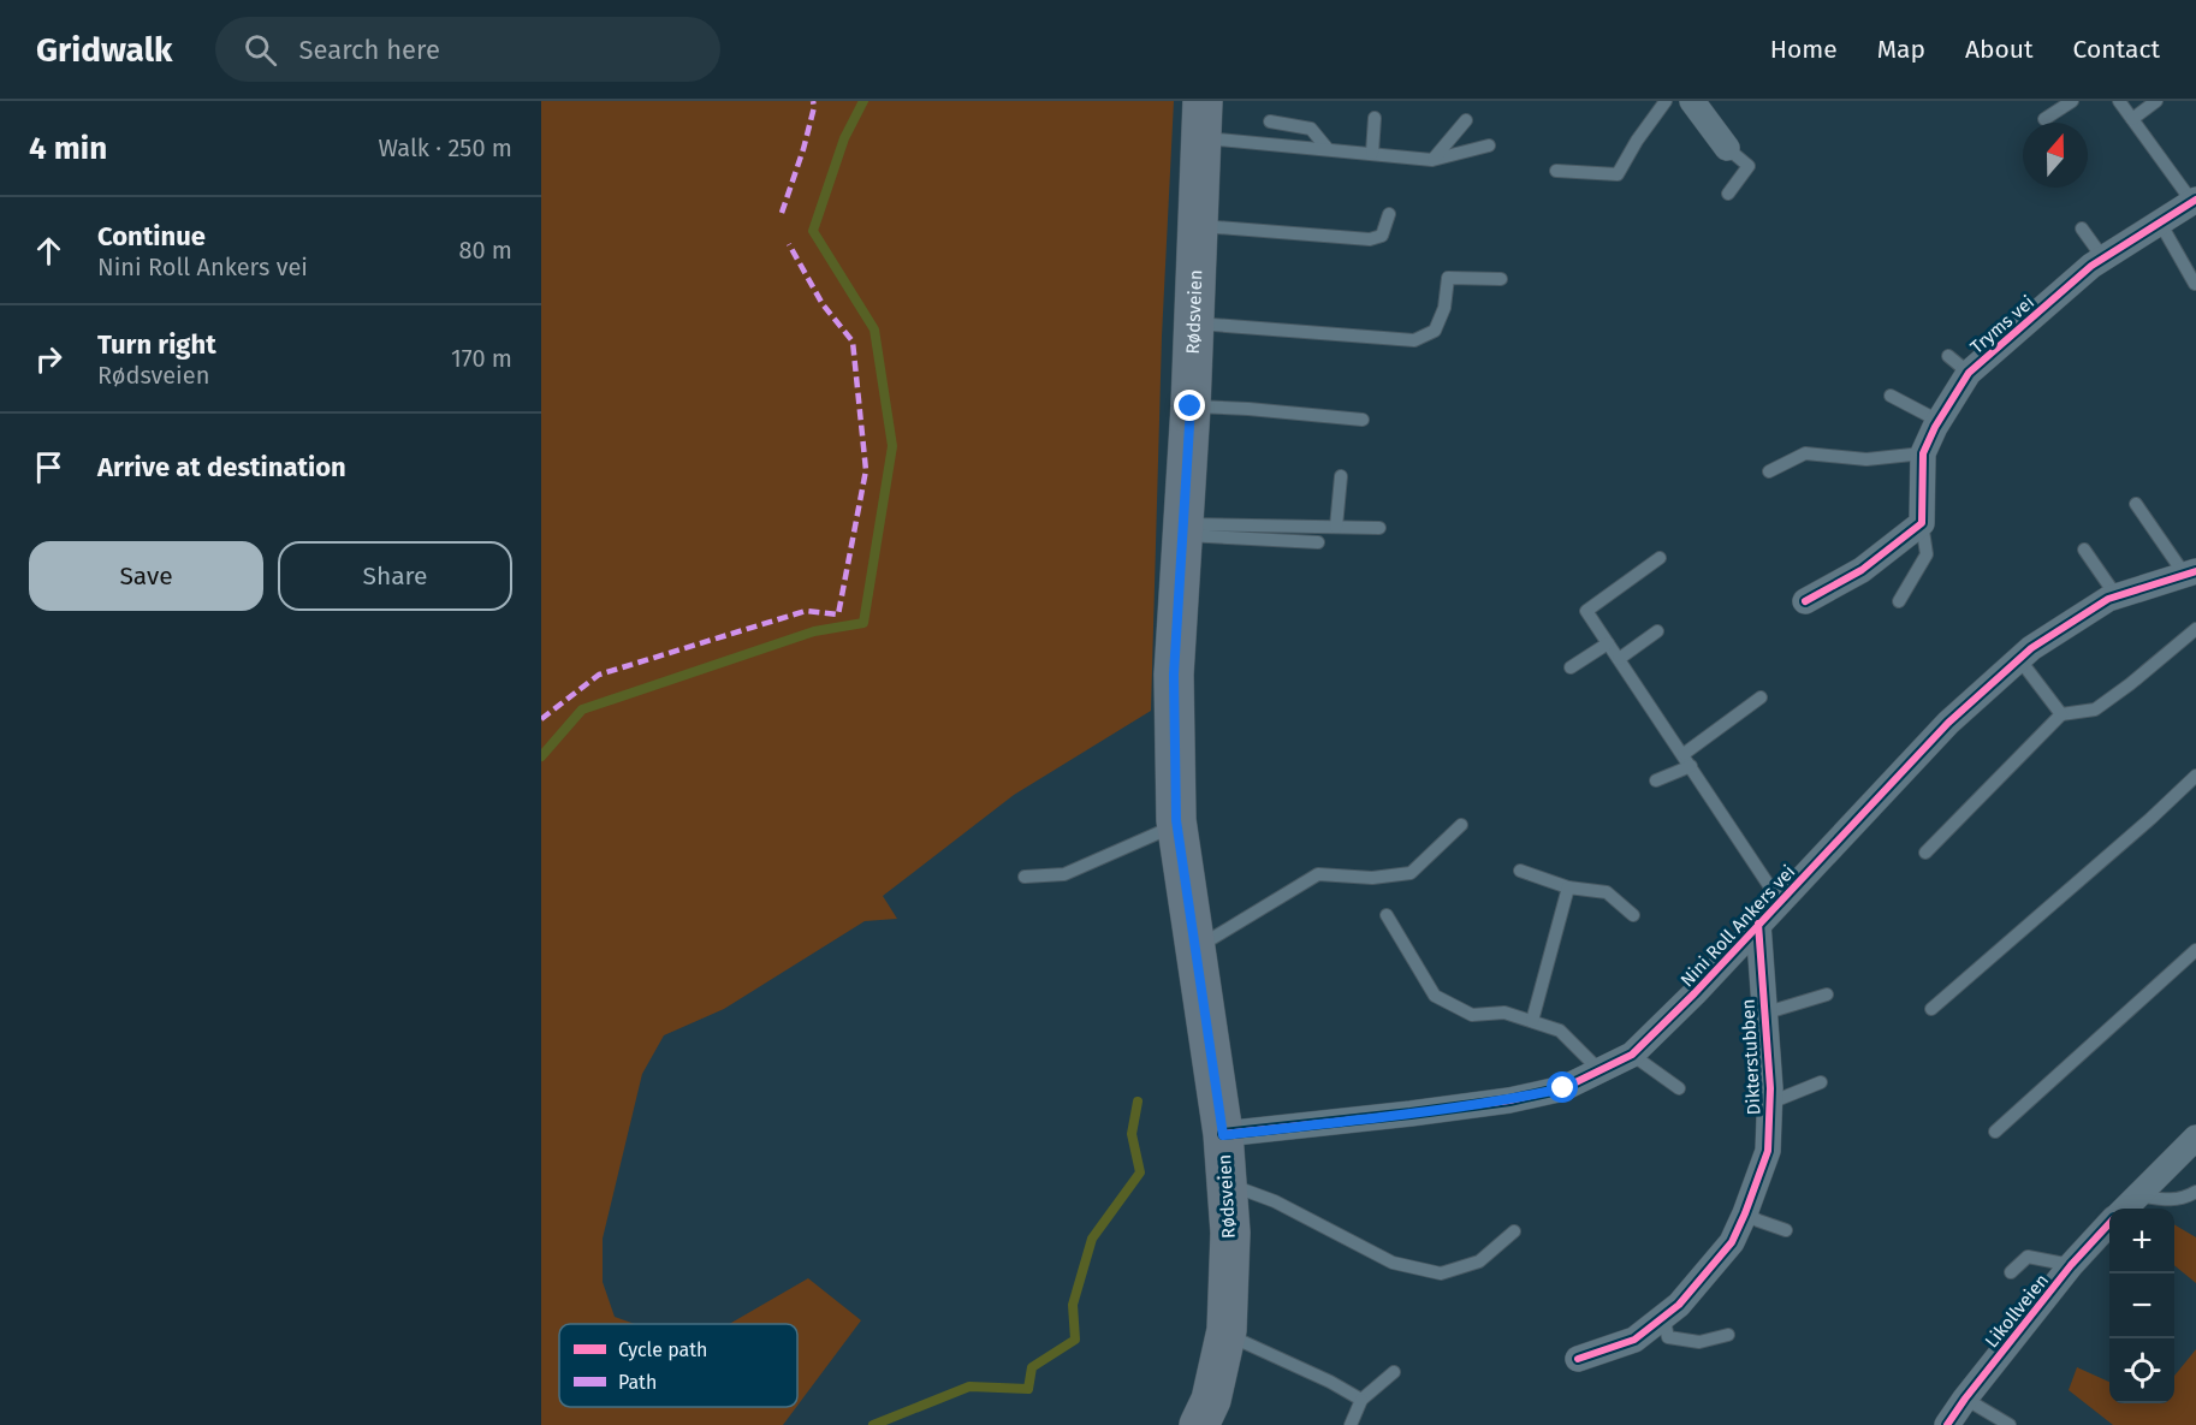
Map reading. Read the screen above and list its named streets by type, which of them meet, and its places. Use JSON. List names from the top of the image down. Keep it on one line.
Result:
{"streets":{"main road":["Rødsveien"],"street":["Tryms vei","Nini Roll Ankers vei","Dikterstubben","Likollveien"]},"crossings":[["Rødsveien","Nini Roll Ankers vei"],["Nini Roll Ankers vei","Dikterstubben"]],"legend":["Cycle path","Path"],"north":"top","page":{"header":"Gridwalk","search":"Search here","nav":["Home","Map","About","Contact"],"heading":["4 min","Walk · 250 m"],"list":[["Continue","Nini Roll Ankers vei","80 m"],["Turn right","Rødsveien","170 m"],"Arrive at destination"],"buttons":["Save","Share"],"map_buttons":["+","−"]}}
